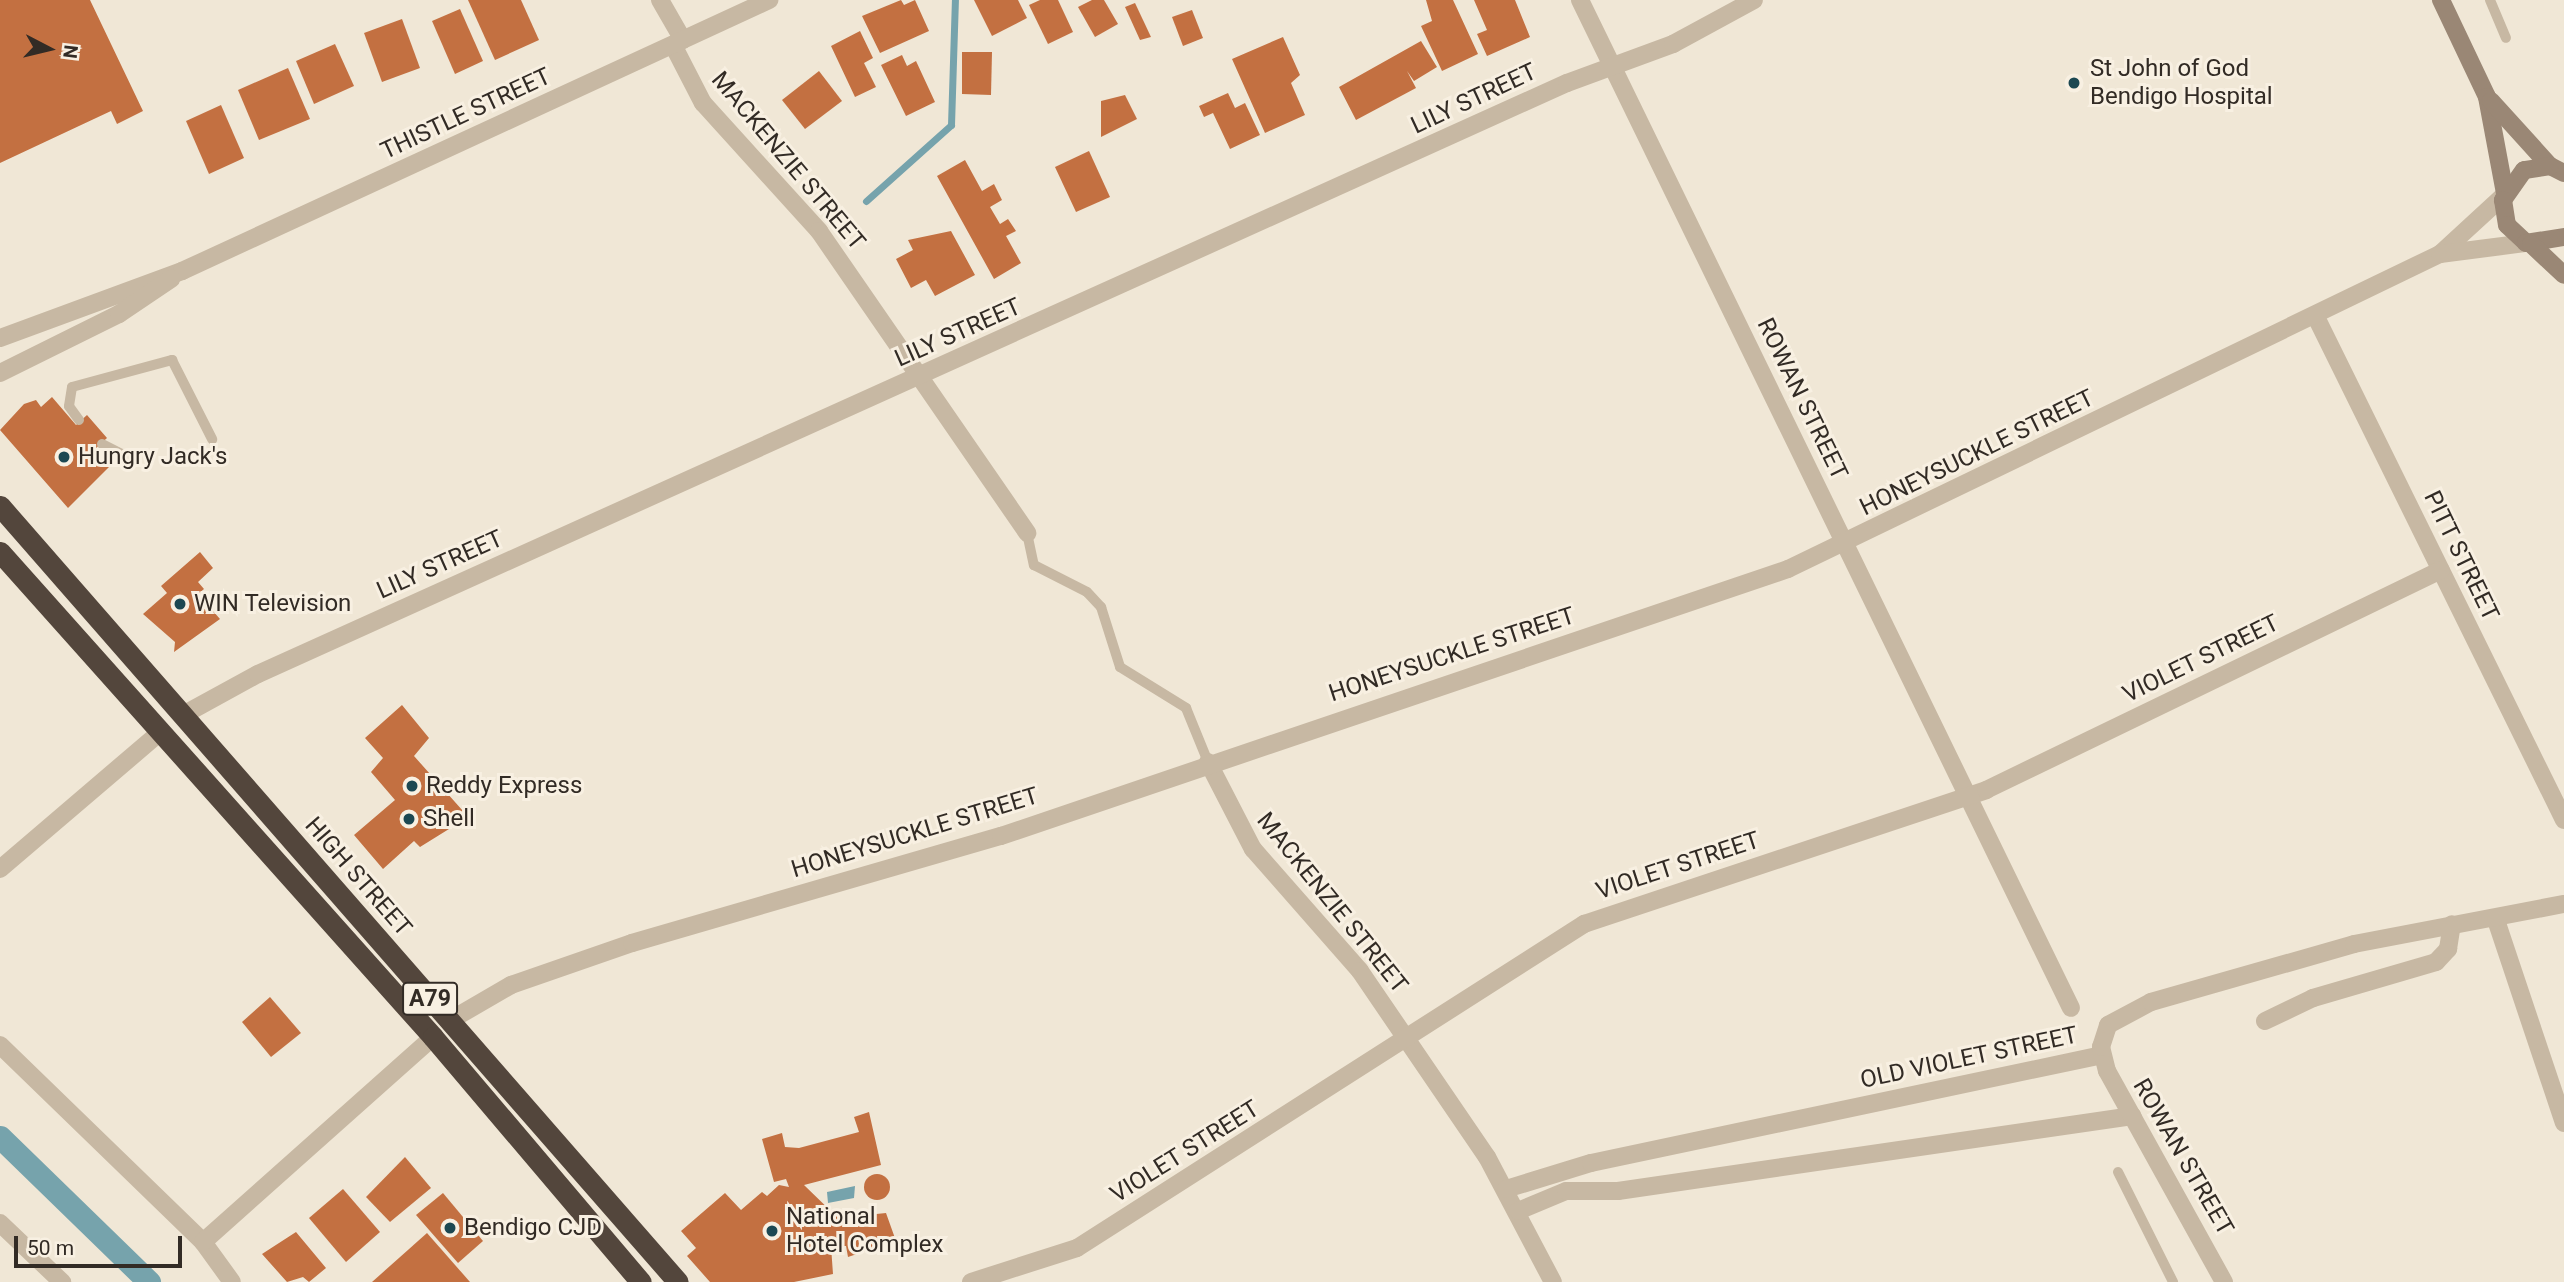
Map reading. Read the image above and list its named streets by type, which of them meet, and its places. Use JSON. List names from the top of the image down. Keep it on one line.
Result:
{"streets":{"highway":["HIGH STREET","A79"],"street":["LILY STREET","THISTLE STREET","MACKENZIE STREET","ROWAN STREET","HONEYSUCKLE STREET","PITT STREET","VIOLET STREET","OLD VIOLET STREET"]},"crossings":[["LILY STREET","MACKENZIE STREET"],["LILY STREET","ROWAN STREET"],["LILY STREET","HIGH STREET"],["THISTLE STREET","MACKENZIE STREET"],["MACKENZIE STREET","HONEYSUCKLE STREET"],["MACKENZIE STREET","VIOLET STREET"],["MACKENZIE STREET","OLD VIOLET STREET"],["ROWAN STREET","HONEYSUCKLE STREET"],["ROWAN STREET","VIOLET STREET"],["ROWAN STREET","OLD VIOLET STREET"],["HONEYSUCKLE STREET","PITT STREET"],["HONEYSUCKLE STREET","HIGH STREET"],["PITT STREET","VIOLET STREET"]],"places":["St John of God Bendigo Hospital","Hungry Jack's","WIN Television","Reddy Express","Shell","Bendigo CJD","National Hotel Complex"],"scale_bar":"50 m","north":"right"}
